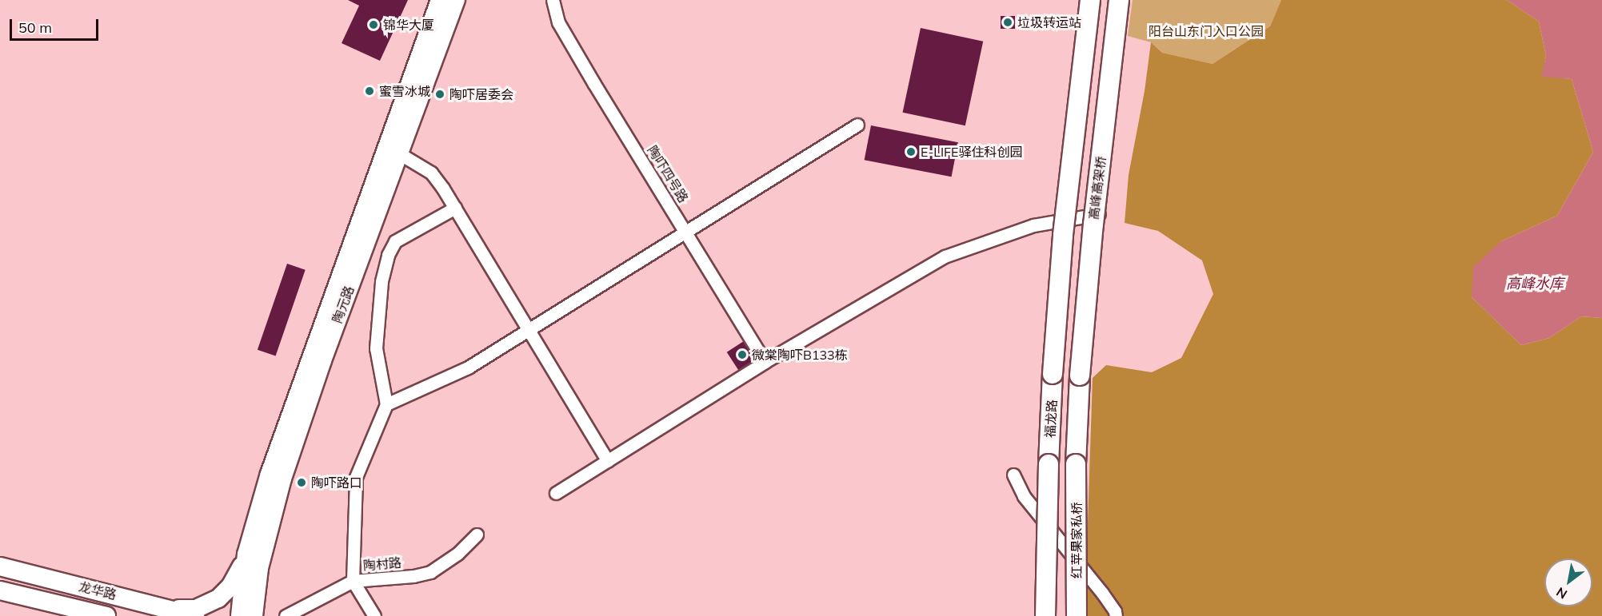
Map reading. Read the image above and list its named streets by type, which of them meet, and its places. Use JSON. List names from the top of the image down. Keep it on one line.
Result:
{"streets":{"highway":["高峰高架桥","福龙路","红苹果家私桥"],"main road":["陶元路","龙华路"],"street":["陶吓四号路","陶村路"]},"crossings":[["高峰高架桥","福龙路"],["福龙路","红苹果家私桥"]],"water":["高峰水库"],"parks":["阳台山东门入口公园"],"places":["垃圾转运站","锦华大厦","蜜雪冰城","陶吓居委会","E-LIFE驿住科创园","微棠陶吓B133栋","陶吓路口"],"scale_bar":"50 m","north":"bottom left"}
